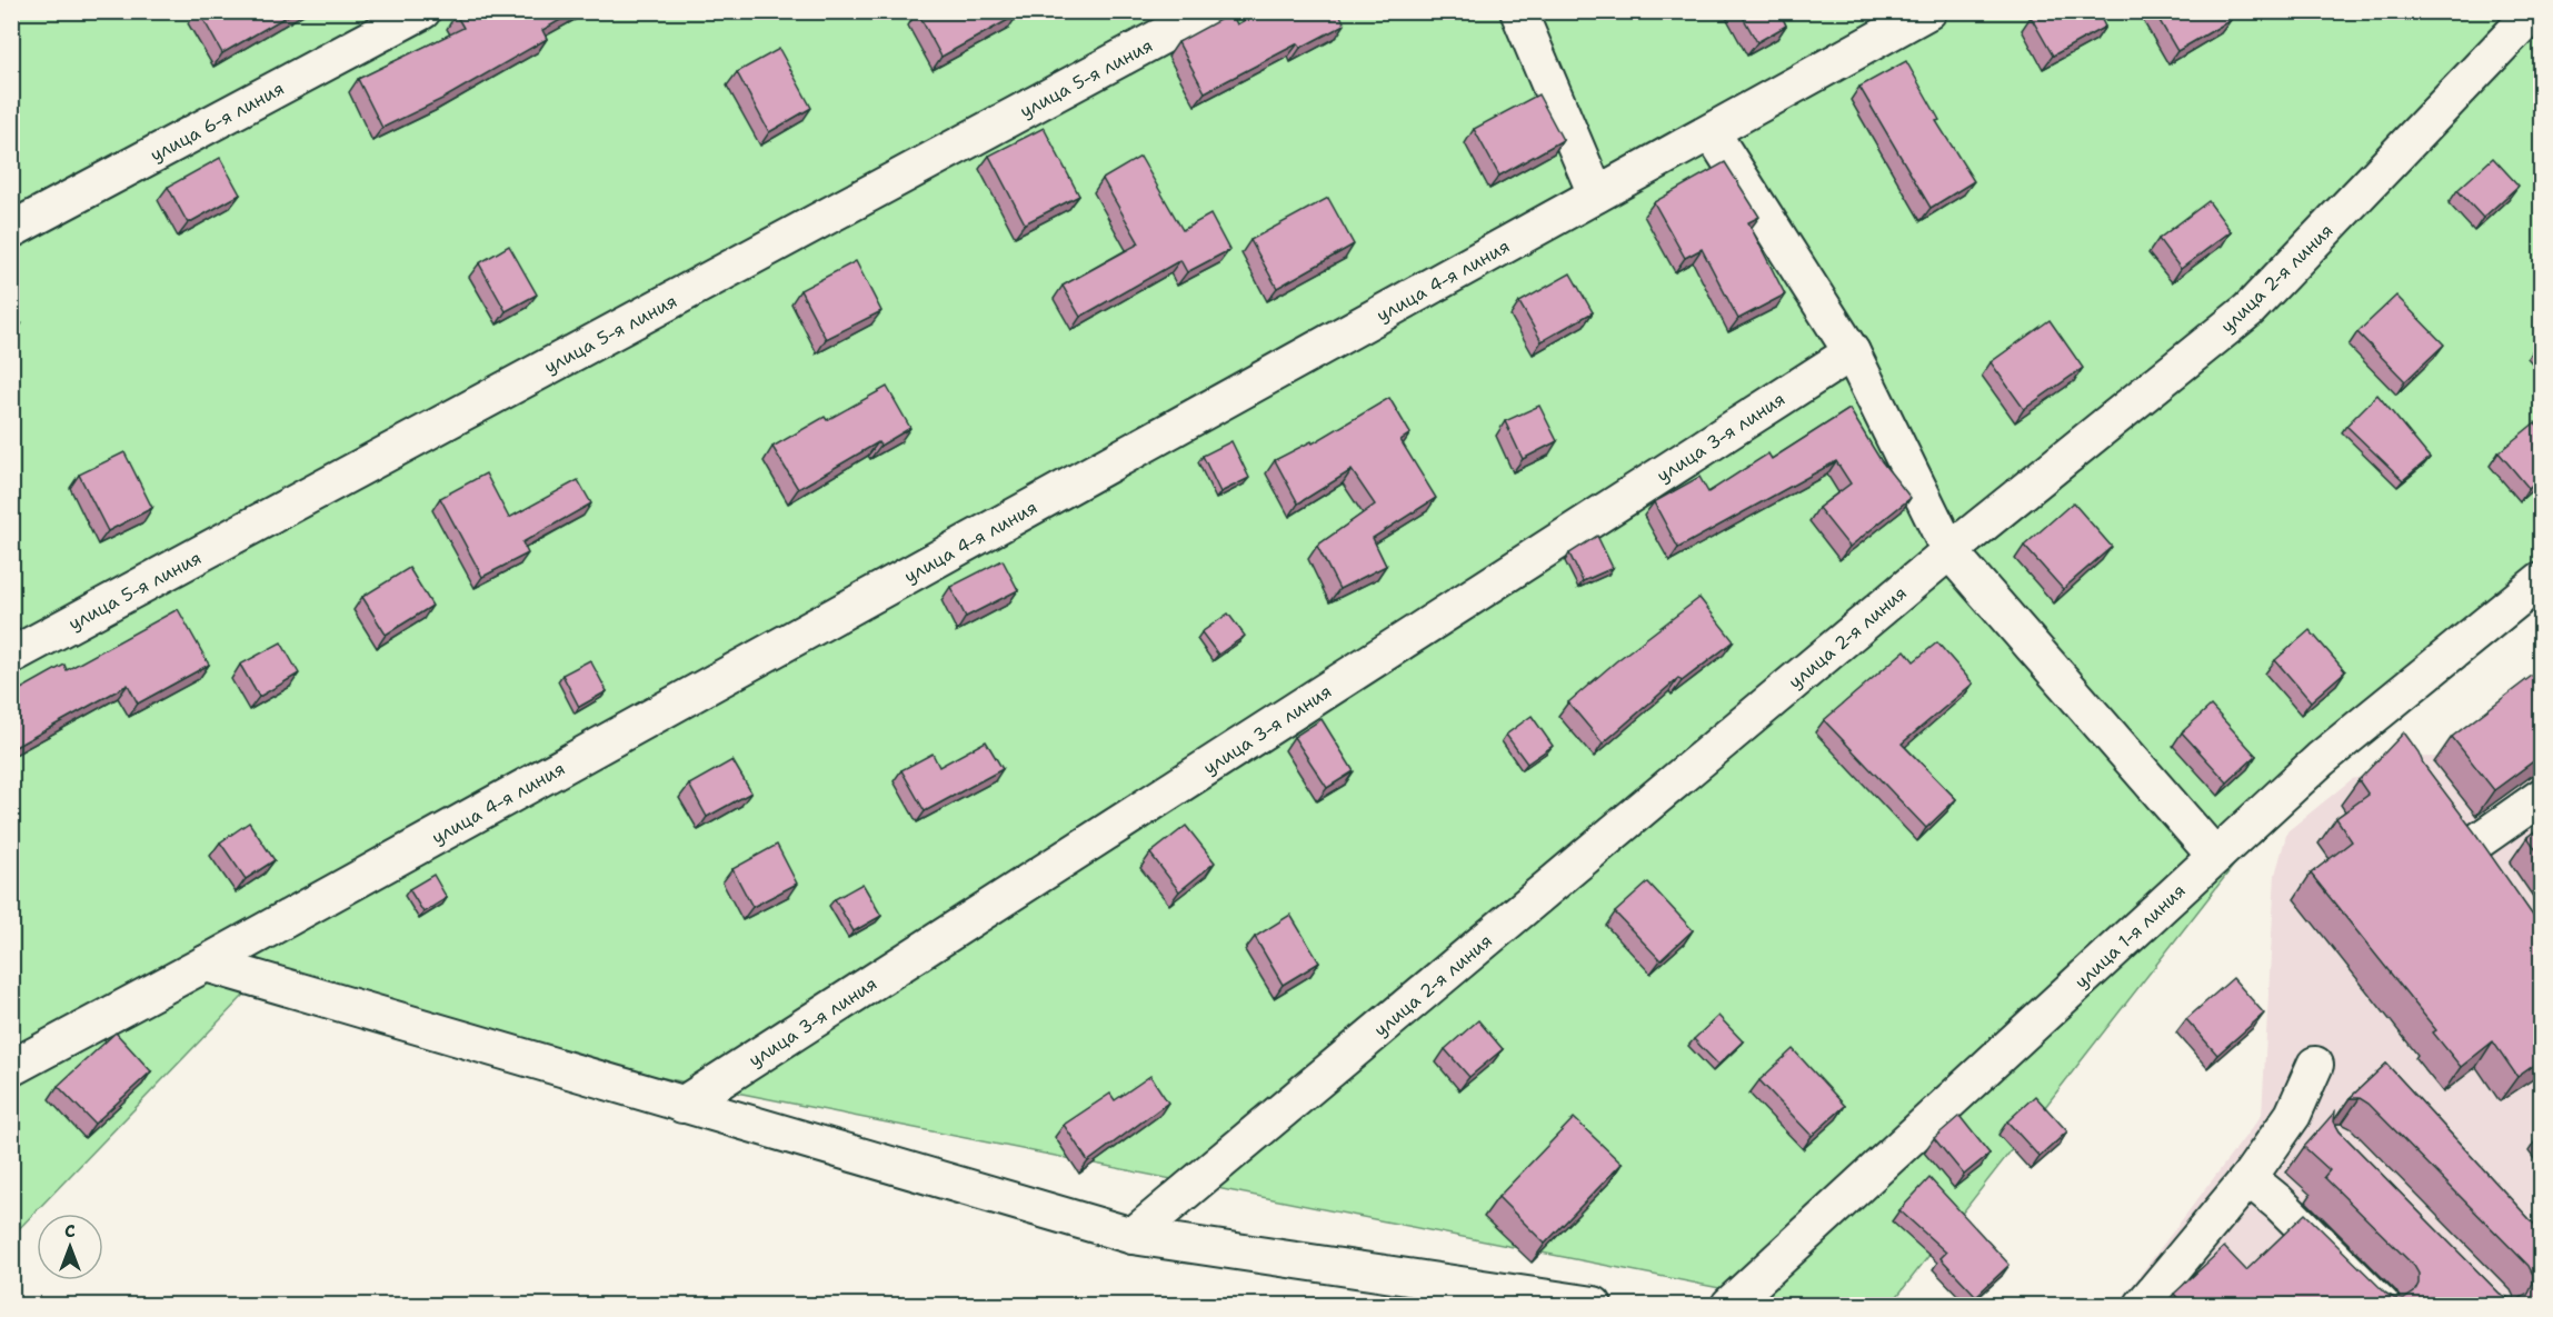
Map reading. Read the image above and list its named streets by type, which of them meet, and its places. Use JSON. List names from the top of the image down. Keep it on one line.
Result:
{"streets":{"street":["улица 5-я линия","улица 6-я линия","улица 2-я линия","улица 4-я линия","улица 3-я линия","улица 1-я линия"]},"north":"top"}
